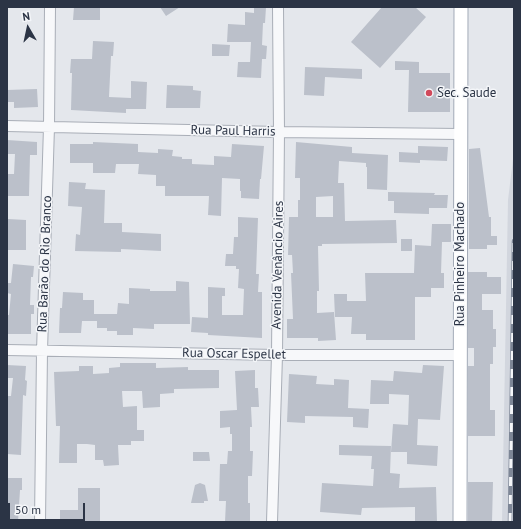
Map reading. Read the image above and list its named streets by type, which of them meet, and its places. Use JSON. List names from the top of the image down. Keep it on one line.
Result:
{"streets":{"main road":["Rua Pinheiro Machado"],"street":["Rua Paul Harris","Rua Barão do Rio Branco","Avenida Venâncio Aires","Rua Oscar Espellet"]},"crossings":[["Rua Paul Harris","Rua Barão do Rio Branco"],["Rua Paul Harris","Rua Pinheiro Machado"],["Rua Paul Harris","Avenida Venâncio Aires"],["Rua Barão do Rio Branco","Rua Oscar Espellet"],["Rua Pinheiro Machado","Rua Oscar Espellet"],["Avenida Venâncio Aires","Rua Oscar Espellet"]],"places":["Sec. Saude"],"scale_bar":"50 m","north":"top"}
